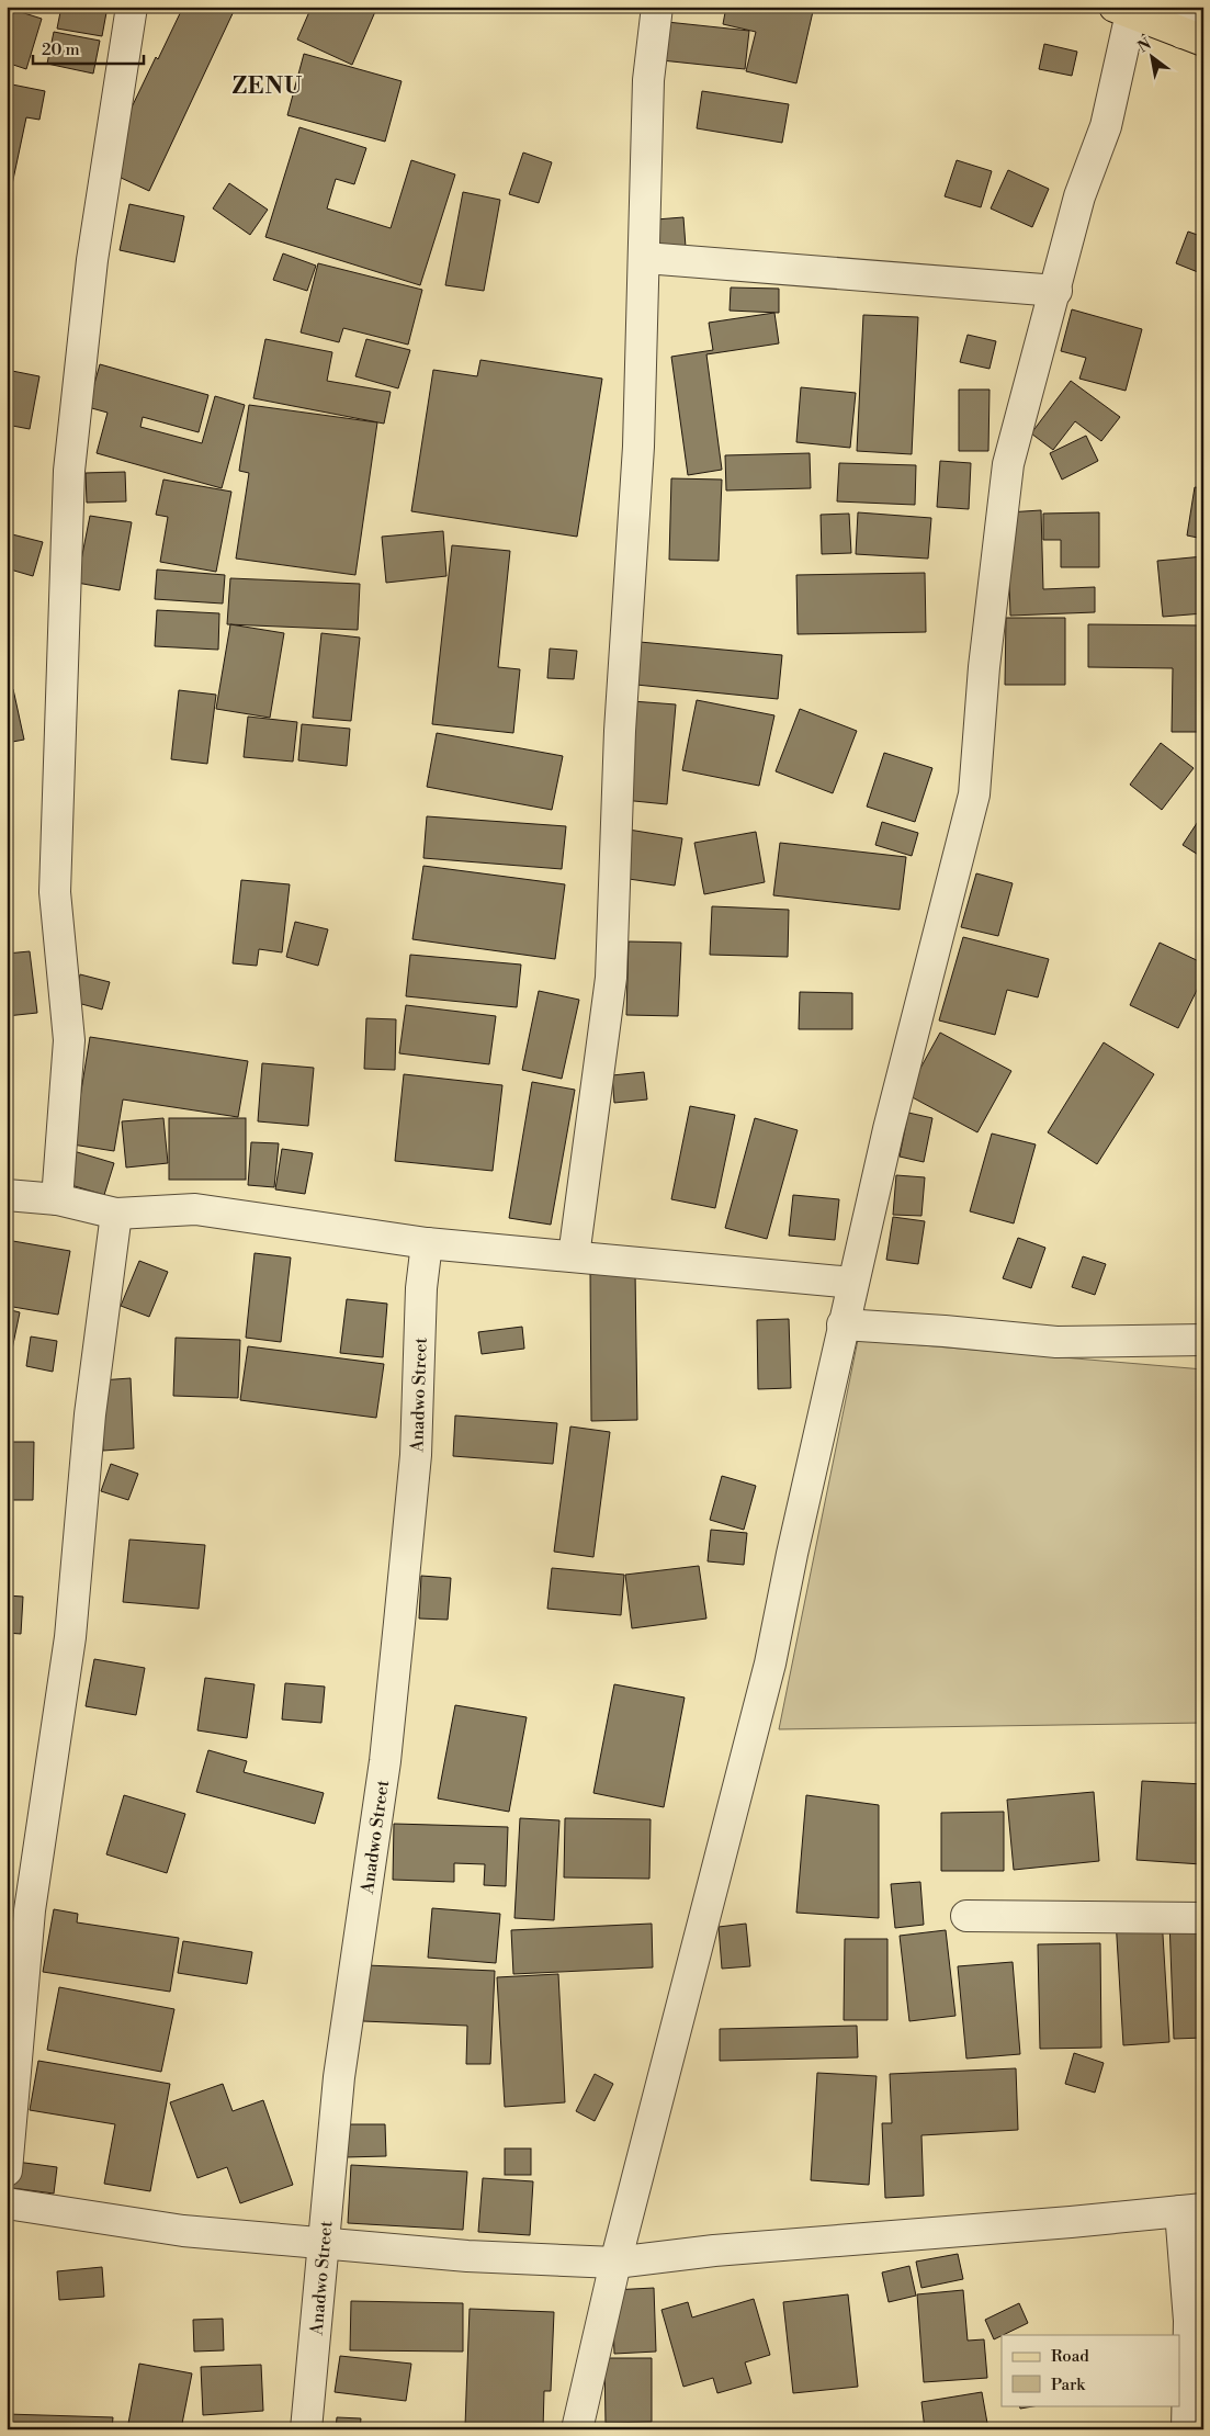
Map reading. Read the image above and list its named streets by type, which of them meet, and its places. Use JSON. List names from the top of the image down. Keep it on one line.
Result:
{"streets":{"street":["Anadwo Street"]},"districts":["ZENU"],"legend":["Road","Park"],"scale_bar":"20 m","north":"top left"}
